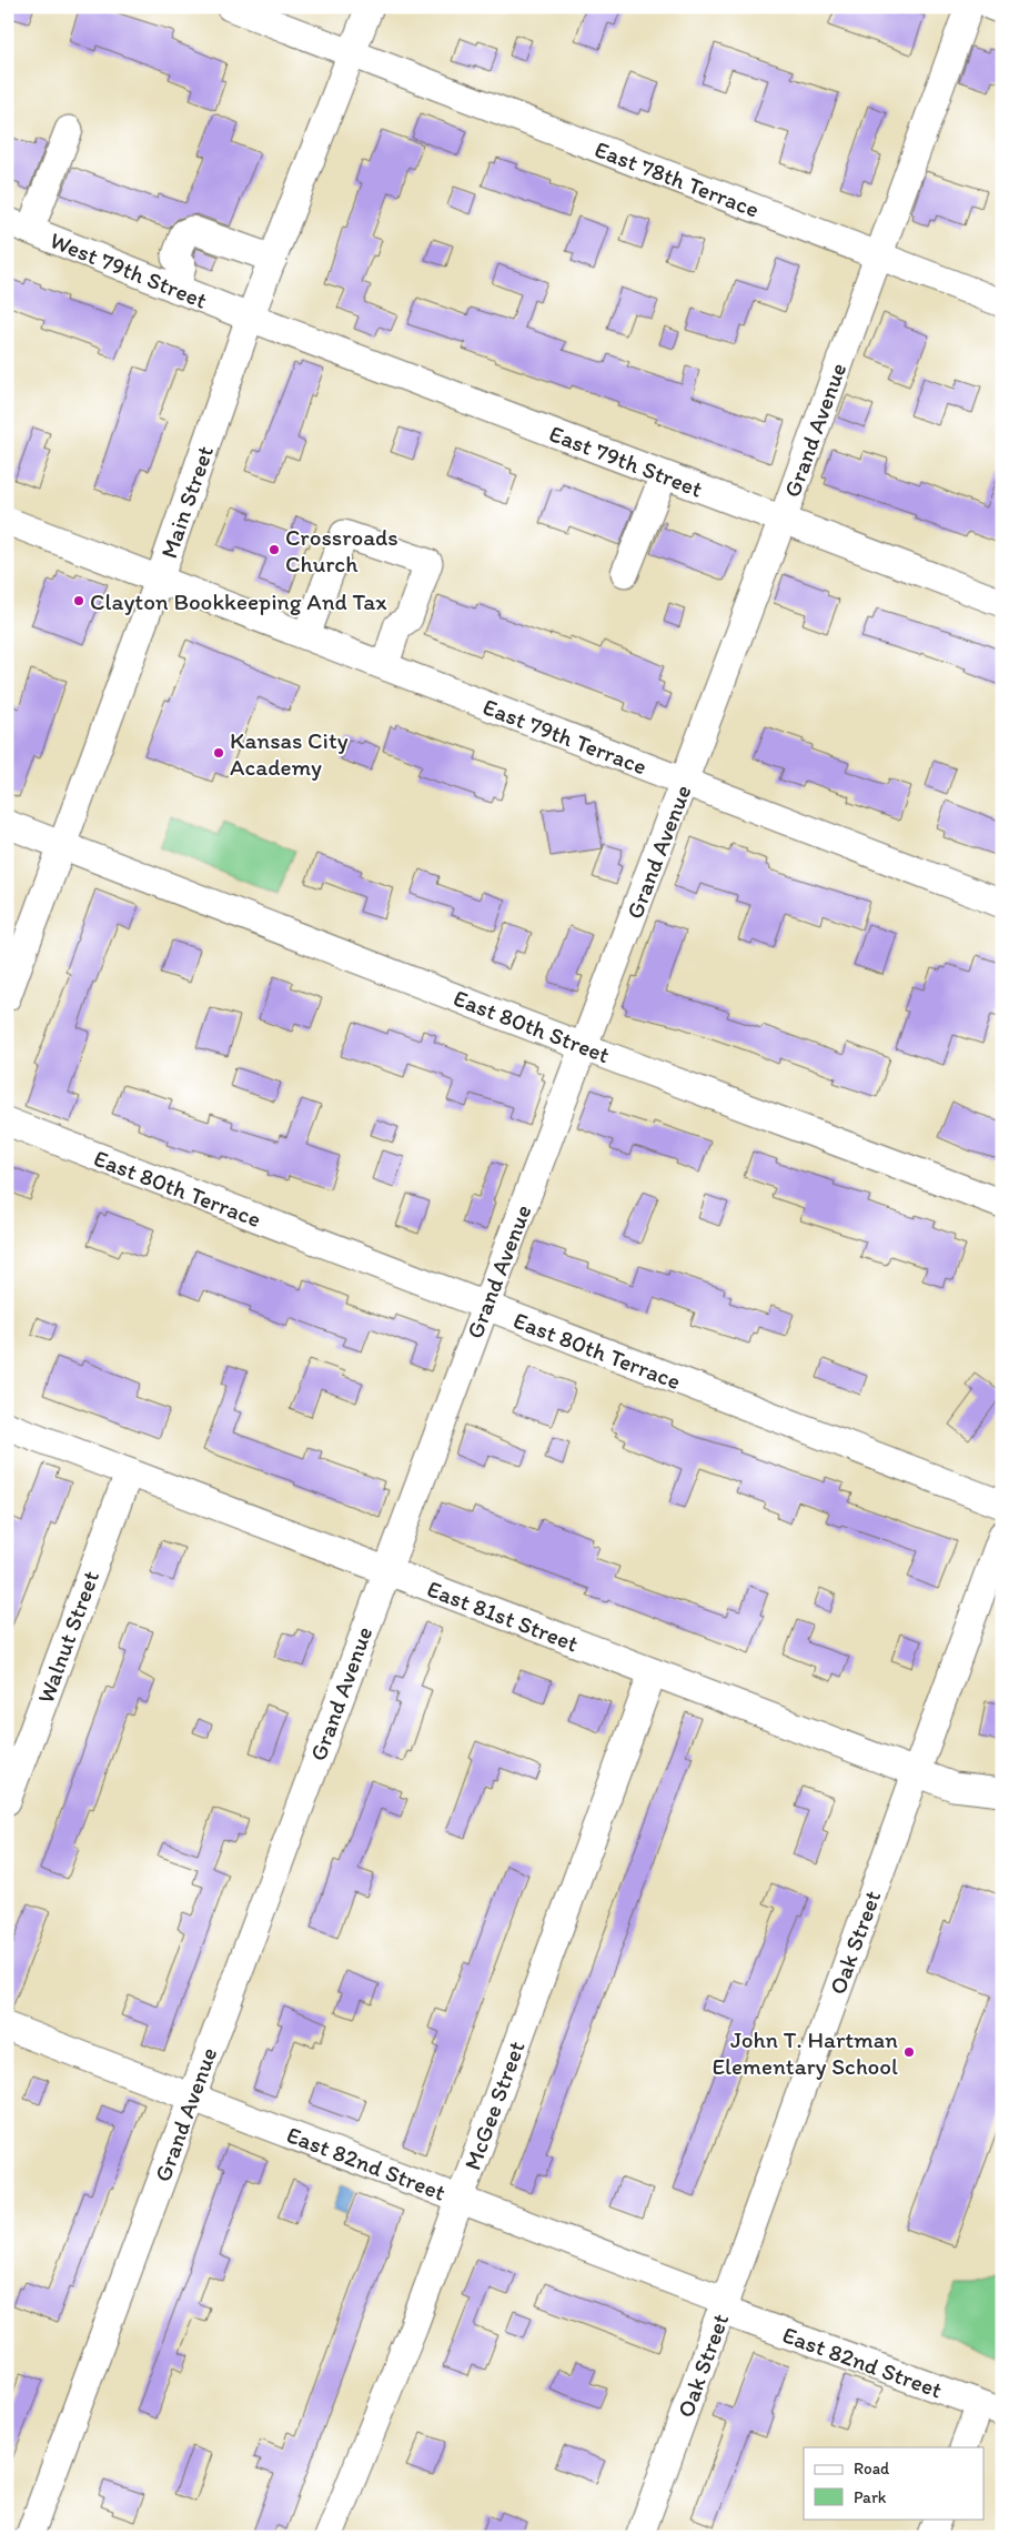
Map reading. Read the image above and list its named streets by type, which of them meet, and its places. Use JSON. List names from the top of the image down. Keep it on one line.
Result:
{"streets":{"street":["East 78th Terrace","West 79th Street","Grand Avenue","East 79th Street","Main Street","East 79th Terrace","East 80th Street","East 80th Terrace","East 81st Street","Walnut Street","Oak Street","McGee Street","East 82nd Street"]},"crossings":[["East 78th Terrace","Grand Avenue"],["East 78th Terrace","Main Street"],["West 79th Street","East 79th Street"],["West 79th Street","Main Street"],["Grand Avenue","East 79th Street"],["Grand Avenue","East 79th Terrace"],["Grand Avenue","East 80th Street"],["Grand Avenue","East 80th Terrace"],["Grand Avenue","East 81st Street"],["Grand Avenue","East 82nd Street"],["East 79th Street","Main Street"],["Main Street","East 79th Terrace"],["Main Street","East 80th Street"],["East 81st Street","Walnut Street"],["East 81st Street","Oak Street"],["East 81st Street","McGee Street"],["Oak Street","East 82nd Street"],["McGee Street","East 82nd Street"]],"places":["Crossroads Church","Clayton Bookkeeping And Tax","Kansas City Academy","John T. Hartman Elementary School"],"legend":["Road","Park"]}
